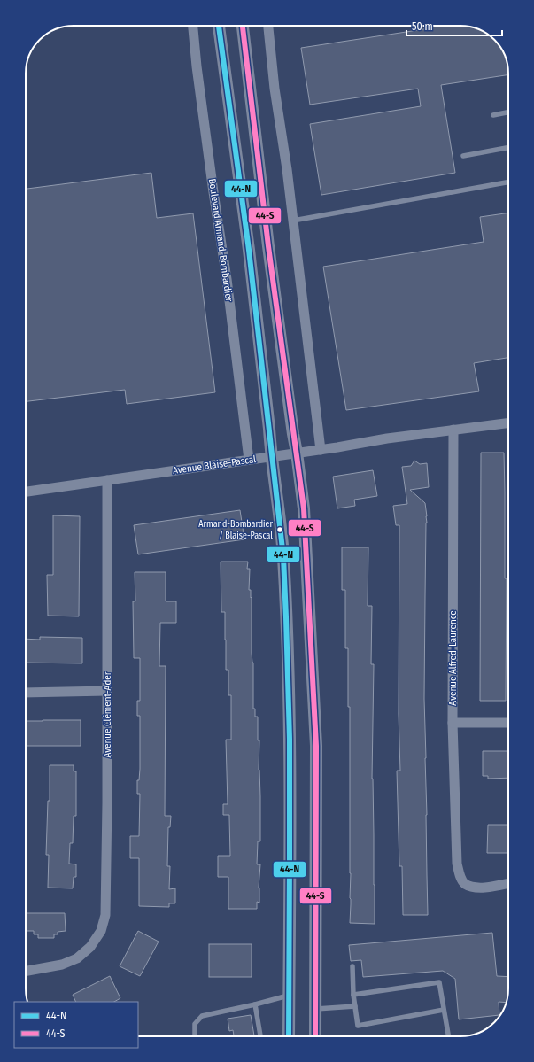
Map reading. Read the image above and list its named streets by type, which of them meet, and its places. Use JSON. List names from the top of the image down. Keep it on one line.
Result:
{"streets":{"street":["Boulevard Armand-Bombardier","Avenue Blaise-Pascal","Avenue Alfred-Laurence","Avenue Clément-Ader"]},"crossings":[["Boulevard Armand-Bombardier","Avenue Blaise-Pascal"],["Avenue Blaise-Pascal","Avenue Alfred-Laurence"],["Avenue Blaise-Pascal","Avenue Clément-Ader"]],"places":["Armand-Bombardier / Blaise-Pascal"],"lines":["transit line 44-N","transit line 44-S"],"legend":["44-N","44-S"],"scale_bar":"50 m"}
